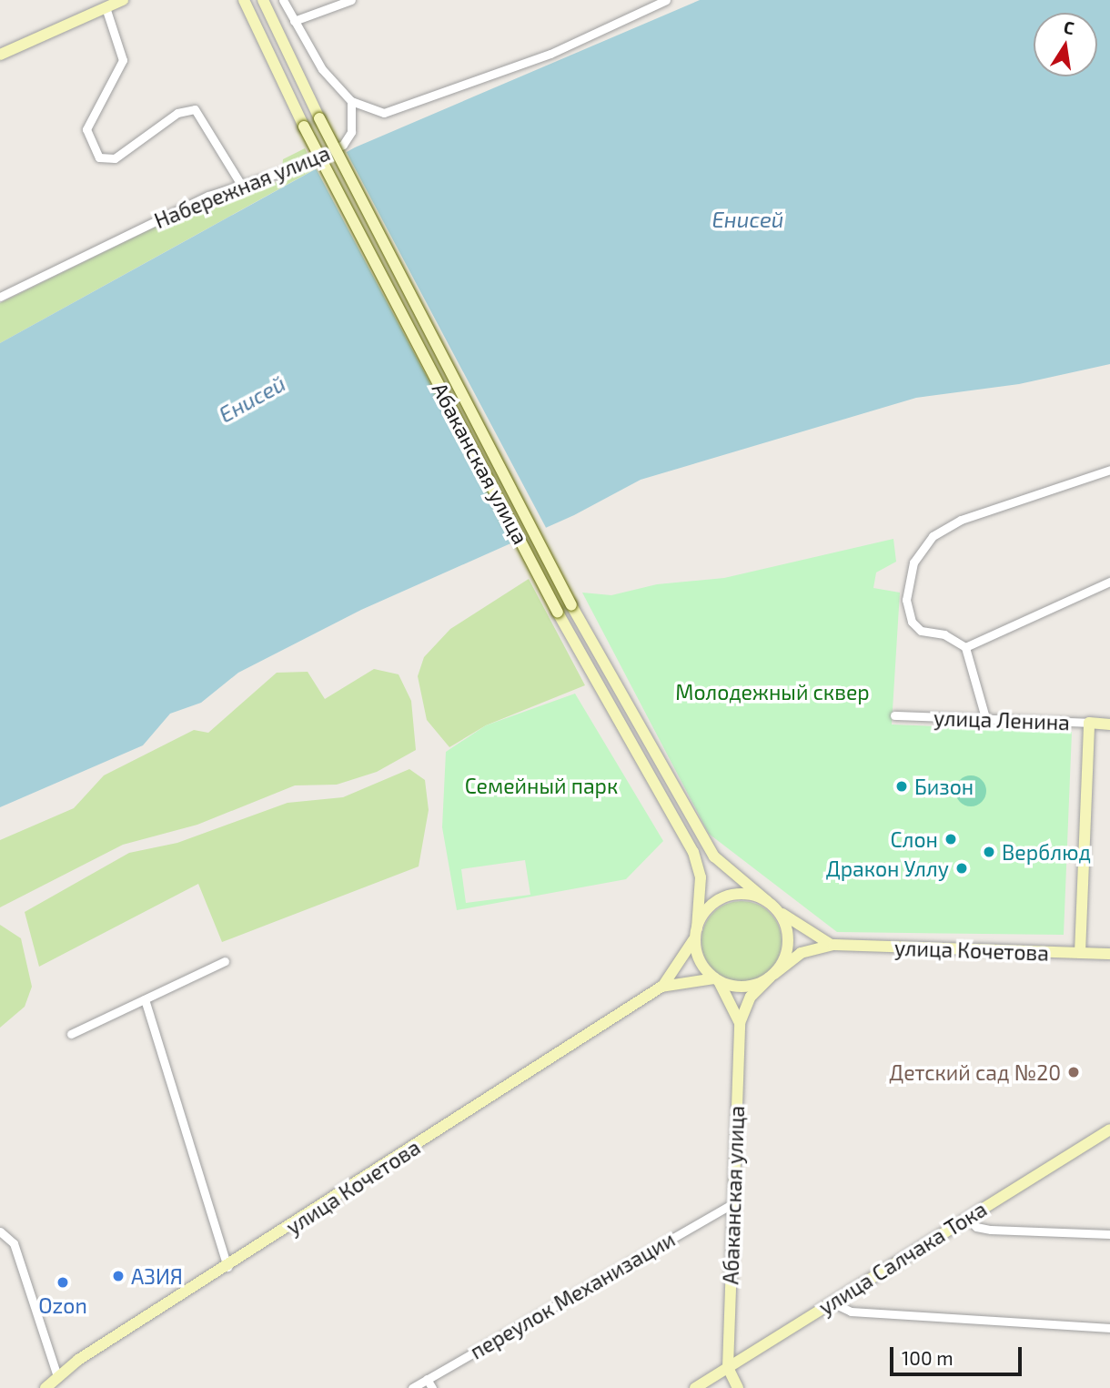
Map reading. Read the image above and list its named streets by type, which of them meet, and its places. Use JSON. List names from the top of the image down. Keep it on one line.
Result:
{"streets":{"main road":["Абаканская улица","улица Ленина","улица Кочетова","улица Салчака Тока"],"street":["Набережная улица","переулок Механизации"]},"crossings":[["Абаканская улица","улица Кочетова"],["Абаканская улица","улица Салчака Тока"],["Абаканская улица","переулок Механизации"]],"water":["Енисей"],"parks":["Молодежный сквер","Семейный парк"],"places":["Бизон","Слон","Верблюд","Дракон Уллу","Детский сад №20","АЗИЯ","Ozon"],"scale_bar":"100 m","north":"top"}
